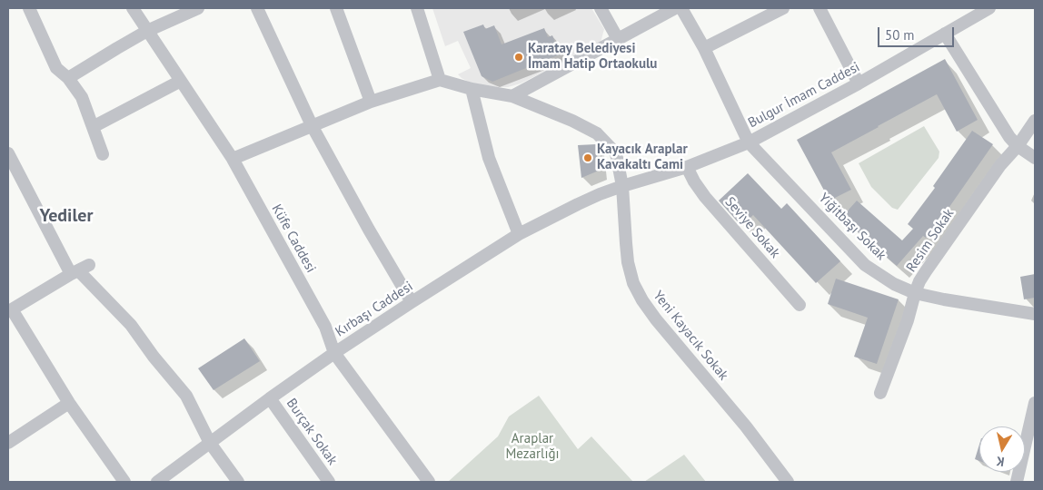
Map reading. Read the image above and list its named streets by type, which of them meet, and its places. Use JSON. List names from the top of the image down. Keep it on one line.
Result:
{"streets":{"street":["Bulgur İmam Caddesi","Yiğitbaşı Sokak","Seviye Sokak","Küfe Caddesi","Resim Sokak","Kırbaşı Caddesi","Yeni Kayacık Sokak","Burçak Sokak"]},"crossings":[["Bulgur İmam Caddesi","Yiğitbaşı Sokak"],["Bulgur İmam Caddesi","Seviye Sokak"],["Bulgur İmam Caddesi","Kırbaşı Caddesi"],["Bulgur İmam Caddesi","Yeni Kayacık Sokak"],["Yiğitbaşı Sokak","Resim Sokak"],["Küfe Caddesi","Kırbaşı Caddesi"],["Kırbaşı Caddesi","Yeni Kayacık Sokak"],["Kırbaşı Caddesi","Burçak Sokak"]],"districts":["Yediler"],"parks":["Araplar Mezarlığı"],"places":["Karatay Belediyesi İmam Hatip Ortaokulu","Kayacık Araplar Kavakaltı Cami"],"scale_bar":"50 m","north":"bottom"}
